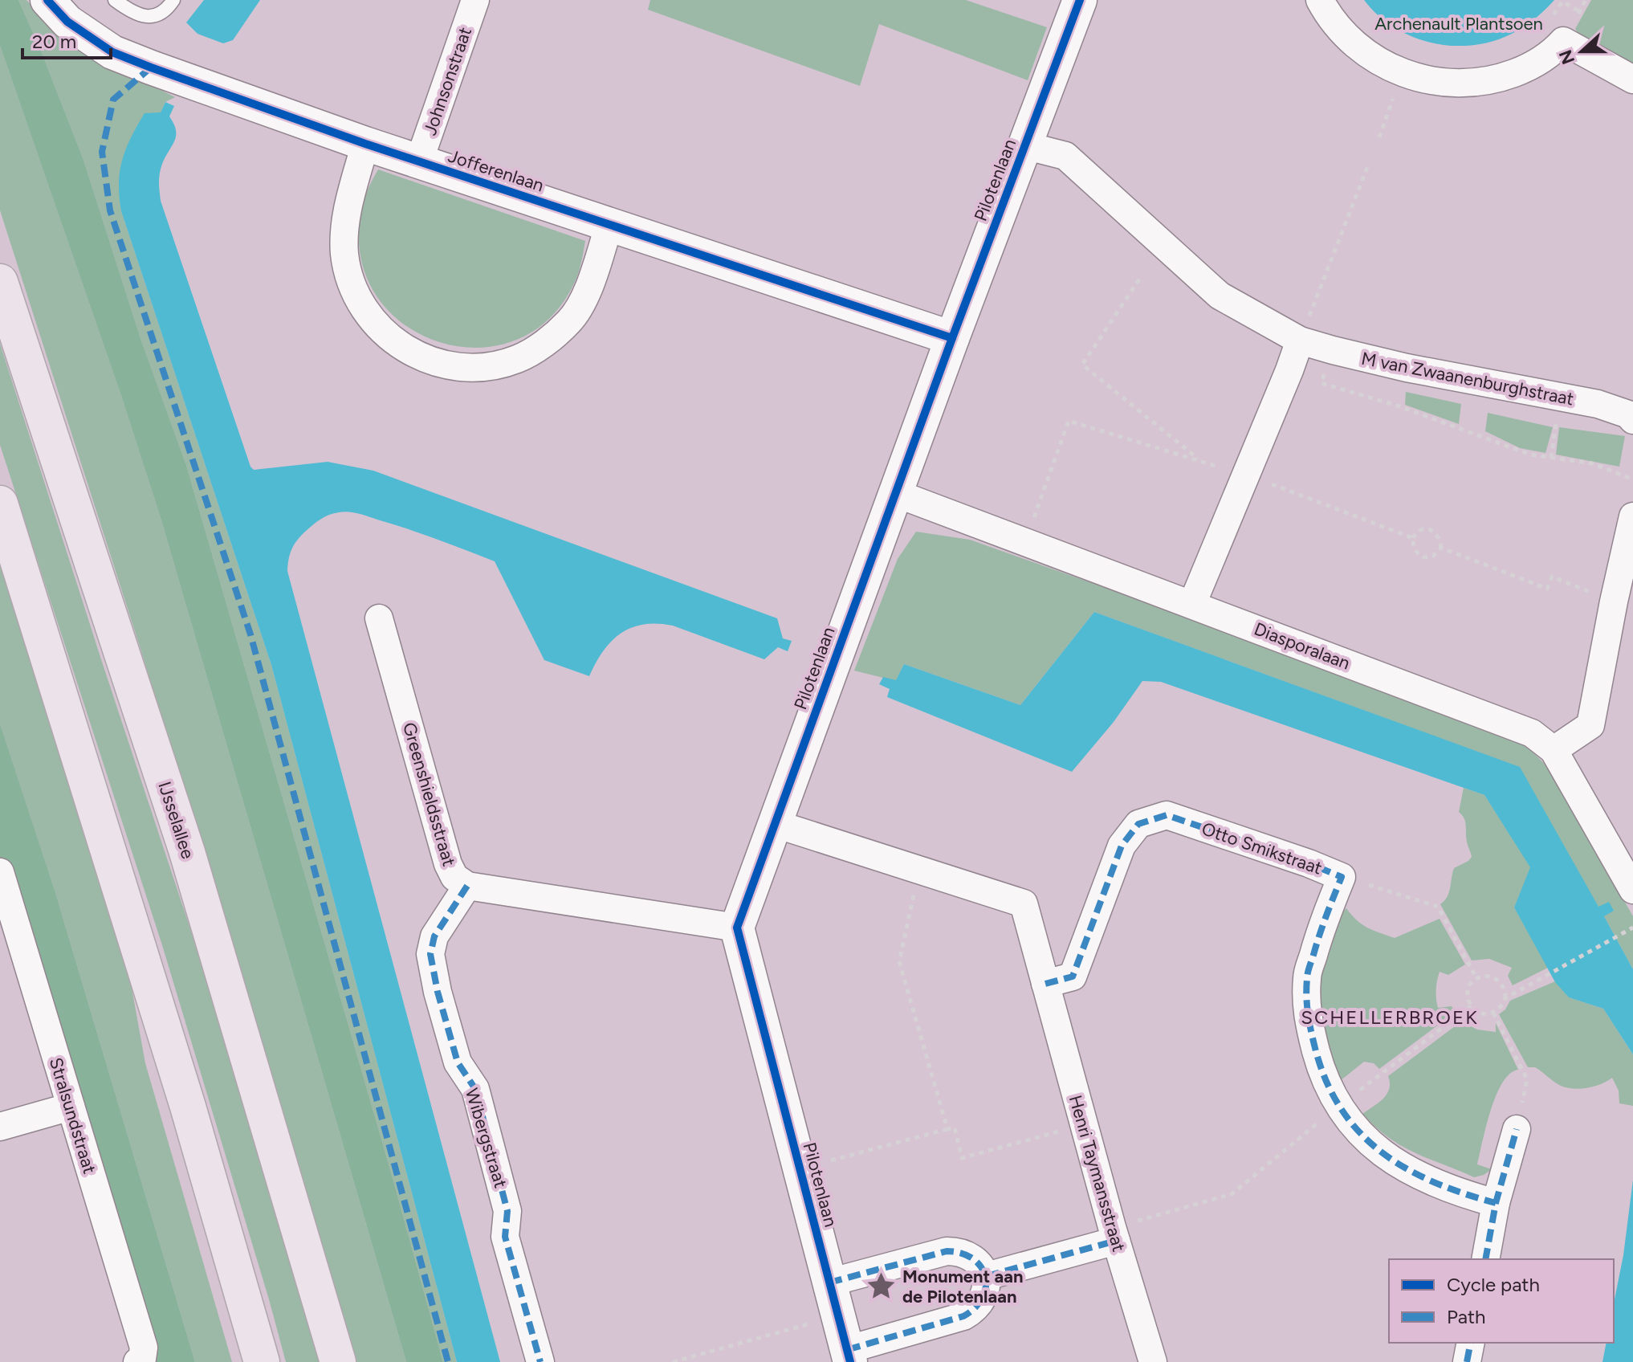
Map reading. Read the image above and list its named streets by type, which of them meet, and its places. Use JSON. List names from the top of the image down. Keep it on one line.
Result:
{"streets":{"main road":["IJsselallee"],"street":["Johnsonstraat","Jofferenlaan","Pilotenlaan","M van Zwaanenburghstraat","Diasporalaan","Greenshieldsstraat","Otto Smikstraat","Stralsundstraat","Wibergstraat","Henri Taymansstraat"]},"crossings":[["Johnsonstraat","Jofferenlaan"],["Jofferenlaan","Pilotenlaan"],["Pilotenlaan","M van Zwaanenburghstraat"],["Pilotenlaan","Diasporalaan"],["Pilotenlaan","Greenshieldsstraat"],["Pilotenlaan","Henri Taymansstraat"],["Greenshieldsstraat","Wibergstraat"],["Otto Smikstraat","Henri Taymansstraat"]],"districts":["SCHELLERBROEK"],"parks":["Archenault Plantsoen"],"places":{"place":["Monument aan de Pilotenlaan"]},"legend":["Cycle path","Path"],"scale_bar":"20 m","north":"left"}
